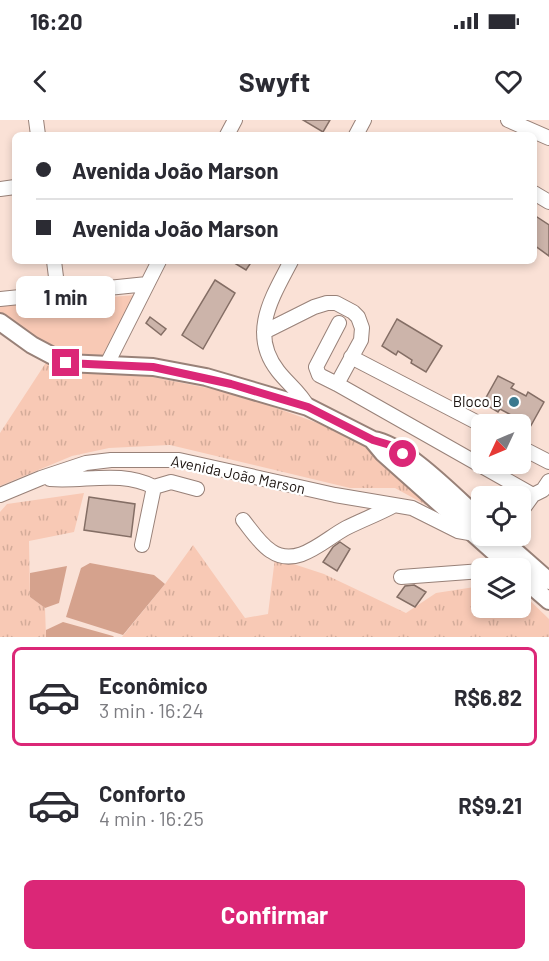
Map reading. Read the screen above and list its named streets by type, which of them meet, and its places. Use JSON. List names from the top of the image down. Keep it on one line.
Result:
{"streets":{"main road":["Avenida João Marson"]},"places":["Bloco B"],"north":"bottom left","page":{"status":"16:20","header":"Swyft","banner":["Avenida João Marson","Avenida João Marson"],"bubble":"1 min","list":[{"name":"Econômico","note":"3 min · 16:24","value":"R$6.82"},{"name":"Conforto","note":"4 min · 16:25","value":"R$9.21"}],"buttons":"Confirmar"}}
